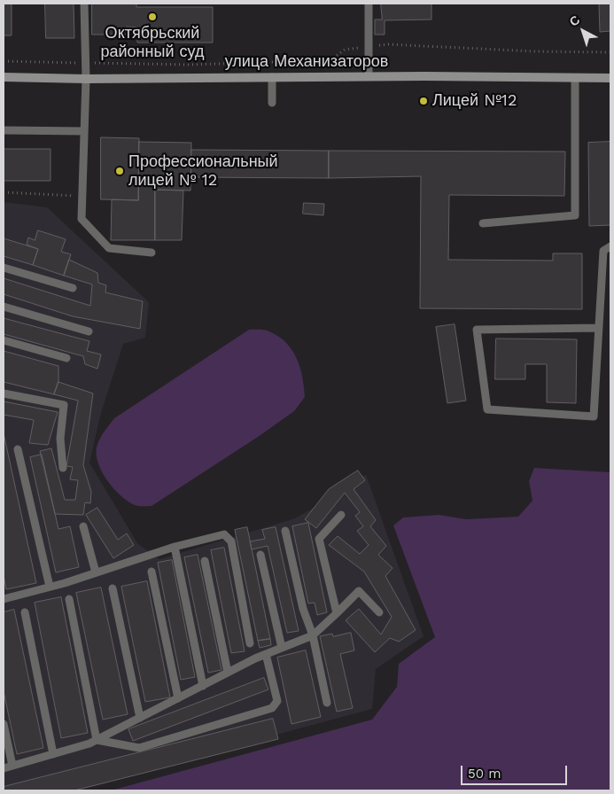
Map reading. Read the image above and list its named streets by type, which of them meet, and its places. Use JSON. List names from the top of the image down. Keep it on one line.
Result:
{"streets":{"main road":["улица Механизаторов"]},"places":["Октябрьский районный суд","Лицей №12","Профессиональный лицей № 12"],"scale_bar":"50 m","north":"top left"}
